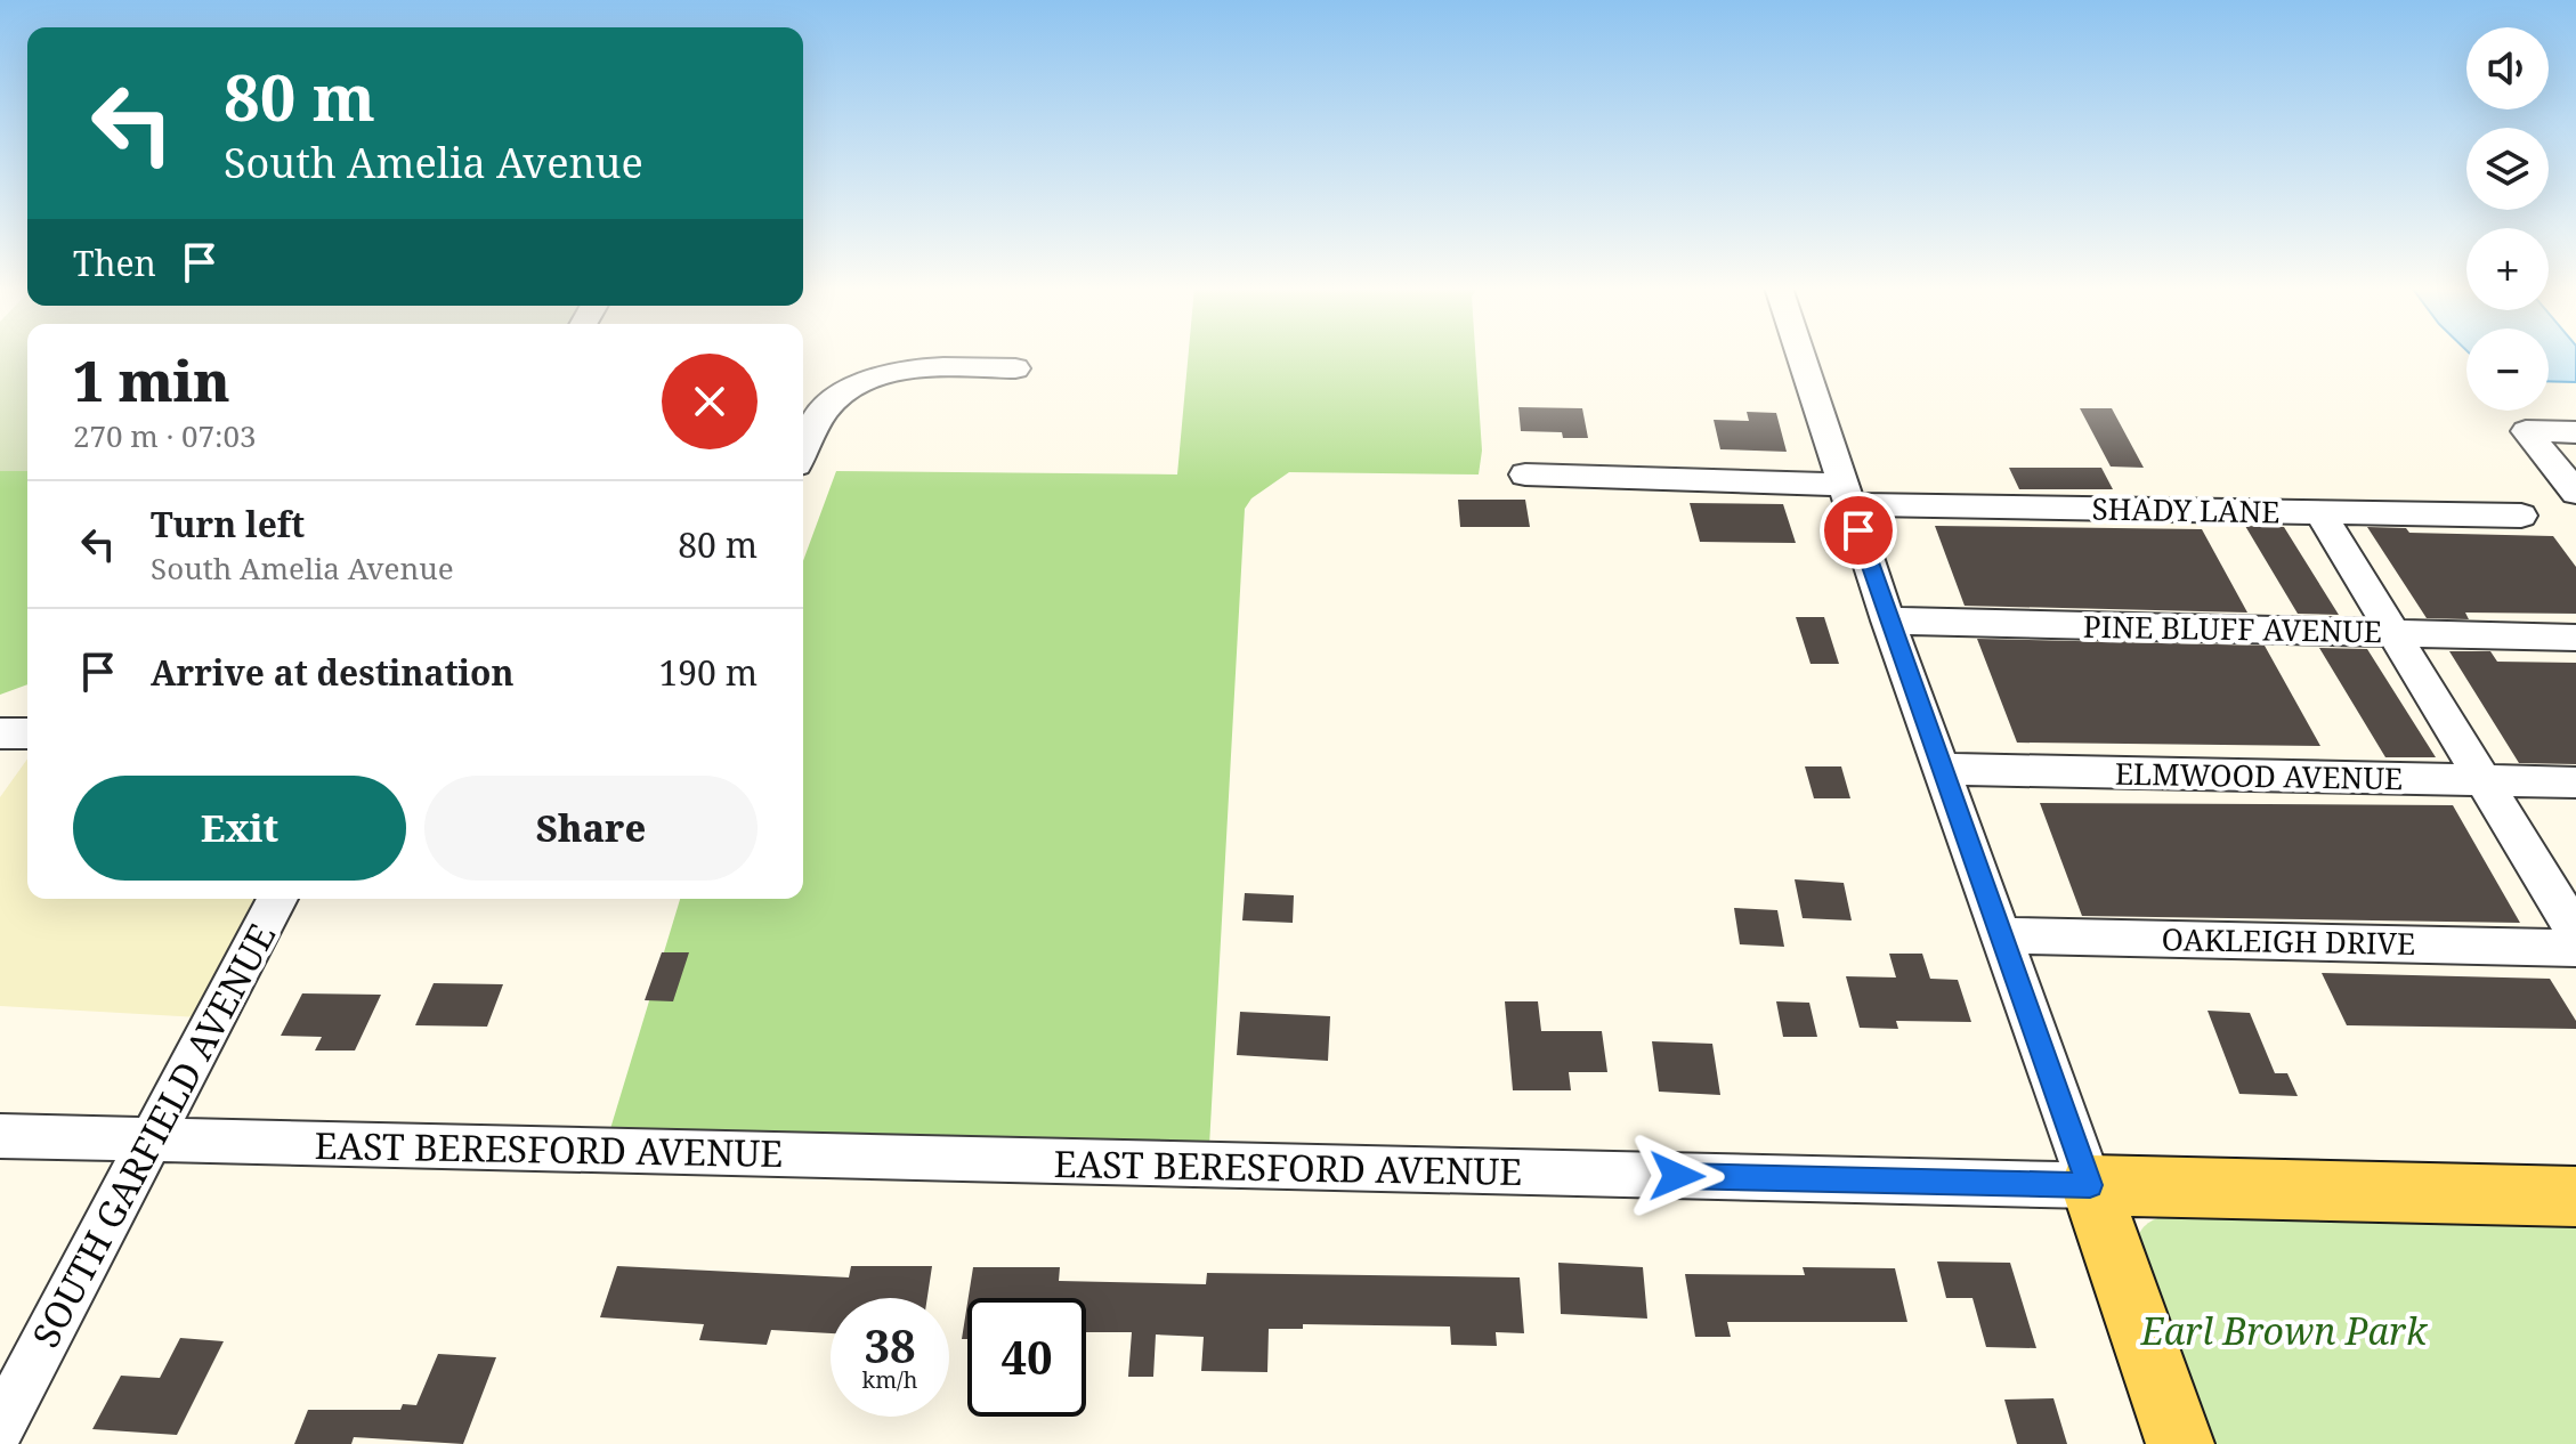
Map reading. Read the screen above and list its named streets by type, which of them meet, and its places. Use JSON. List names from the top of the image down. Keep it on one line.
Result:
{"streets":{"main road":["EAST BERESFORD AVENUE"],"street":["SHADY LANE","PINE BLUFF AVENUE","ELMWOOD AVENUE","OAKLEIGH DRIVE","SOUTH GARFIELD AVENUE"]},"crossings":[["SOUTH GARFIELD AVENUE","EAST BERESFORD AVENUE"]],"parks":["Earl Brown Park"],"page":{"map_buttons":["+","−"],"turn":["80 m","South Amelia Avenue"],"then":"Then","heading":["1 min","270 m · 07:03"],"list":[{"name":"Turn left","note":"South Amelia Avenue","value":"80 m"},{"name":"Arrive at destination","value":"190 m"}],"buttons":["Exit","Share"],"speed":"38 km/h","limit":"40"}}
